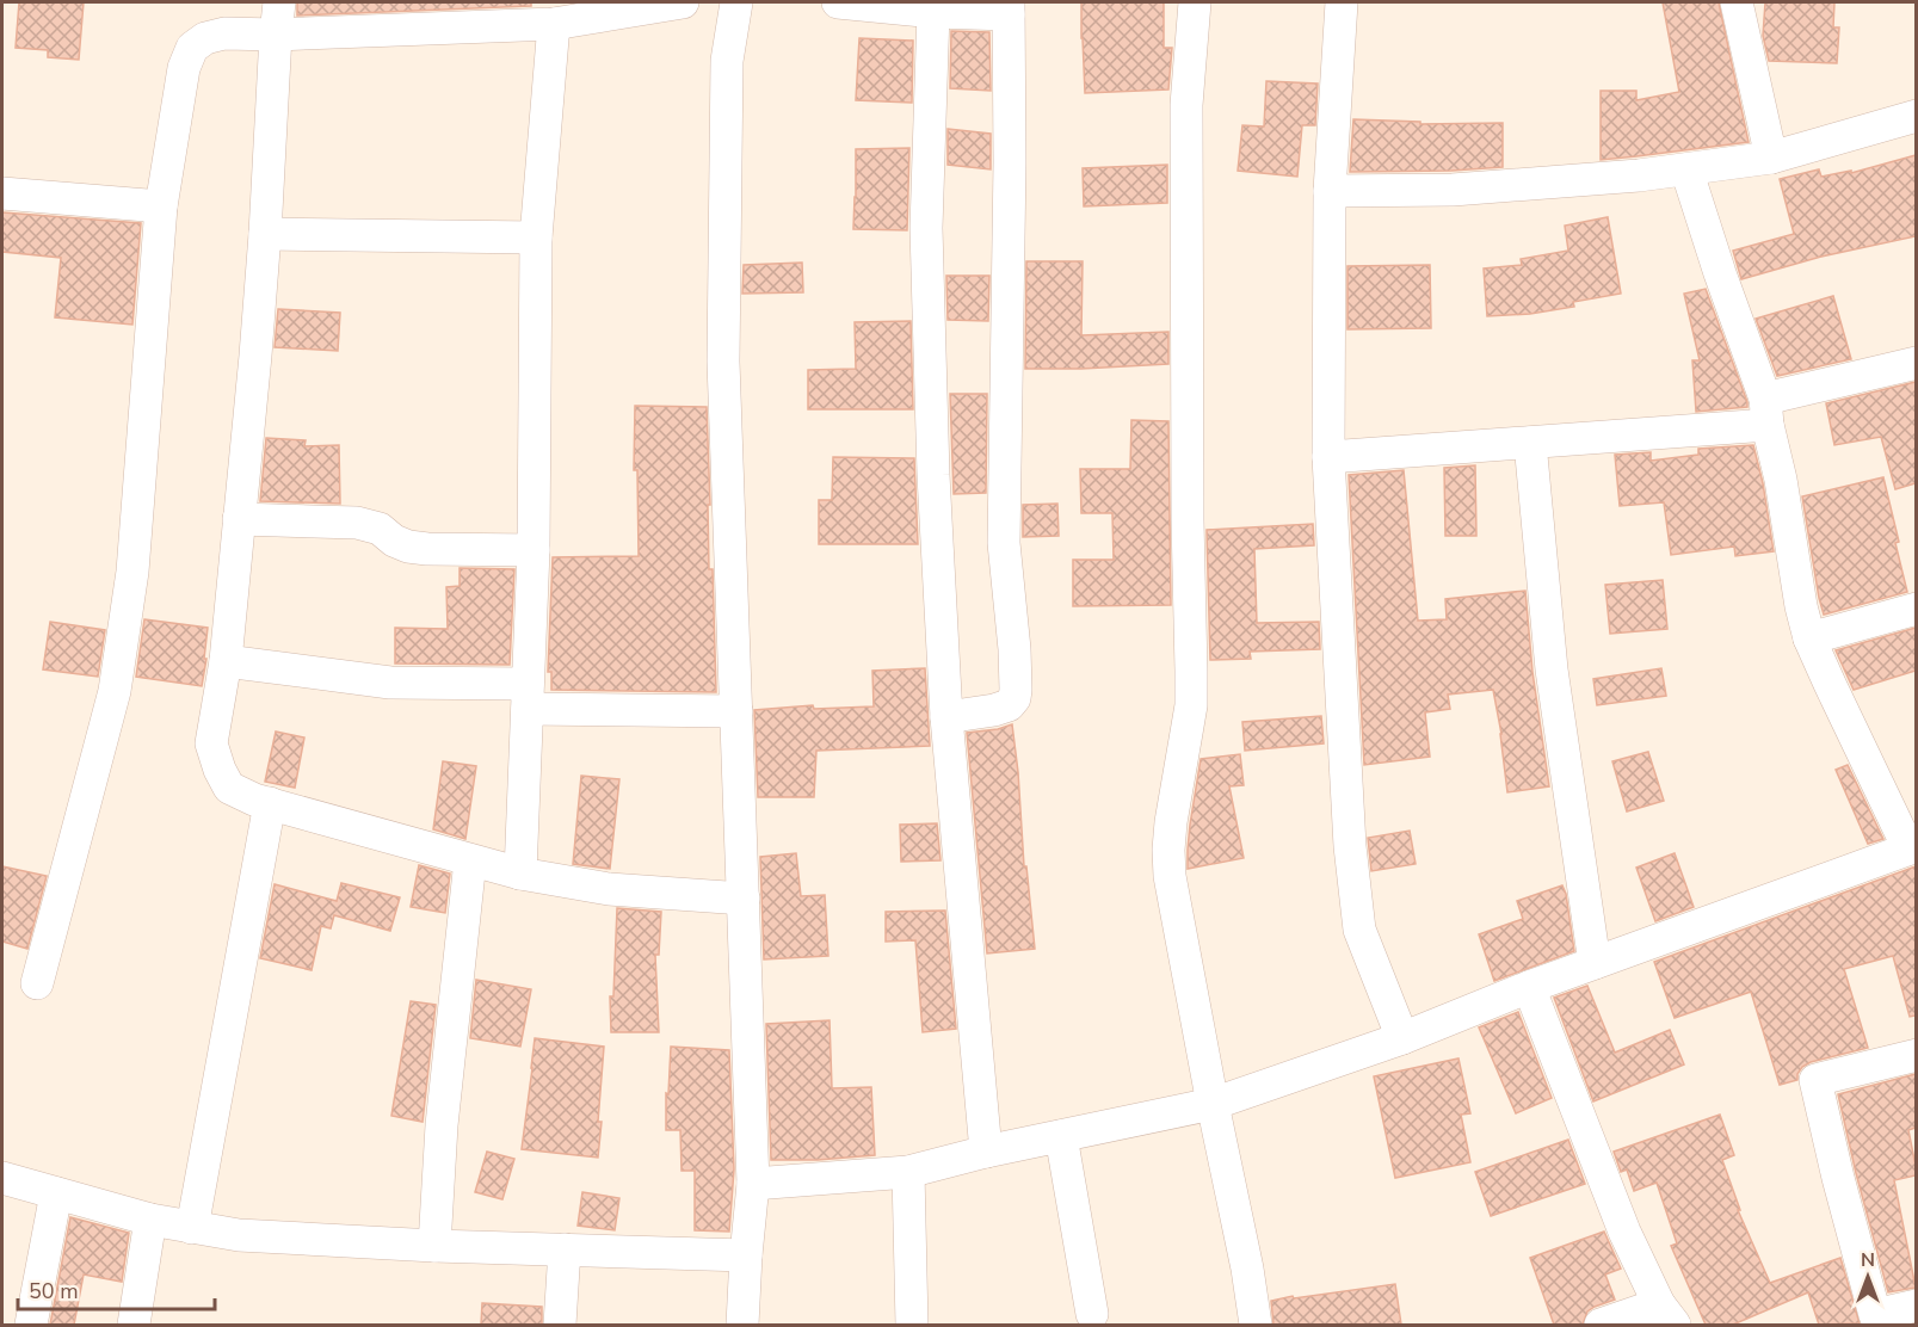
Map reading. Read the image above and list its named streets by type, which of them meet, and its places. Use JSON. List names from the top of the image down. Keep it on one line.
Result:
{"scale_bar":"50 m","north":"top"}
